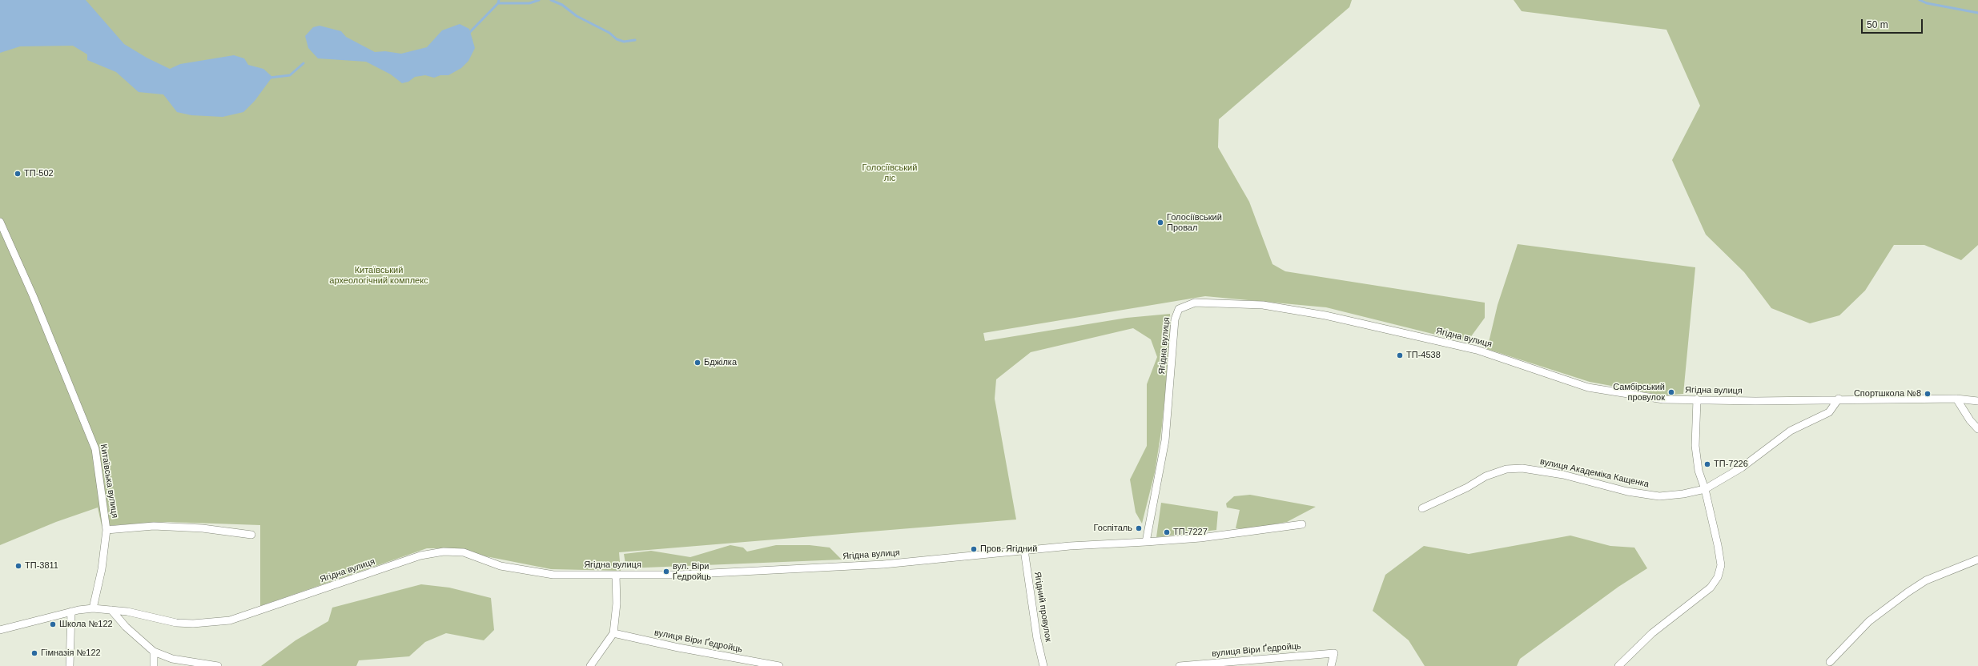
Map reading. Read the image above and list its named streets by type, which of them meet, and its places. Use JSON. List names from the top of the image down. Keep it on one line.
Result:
{"streets":{"street":["Ягідна вулиця","вулиця Академіка Кащенка","Китаївська вулиця","Ягідний провулок","вулиця Віри Ґедройць"]},"crossings":[["Ягідна вулиця","вулиця Академіка Кащенка"],["Ягідна вулиця","Китаївська вулиця"],["Ягідна вулиця","Ягідний провулок"]],"parks":["Голосіївський ліс","Китаївський археологічний комплекс"],"places":["ТП-502","Голосіївський Провал","ТП-4538","Бджілка","Самбірський провулок","Спортшкола №8","ТП-7226","Госпіталь","ТП-7227","Пров. Ягідний","ТП-3811","вул. Віри Ґедройць","Школа №122","Гімназія №122"],"scale_bar":"50 m"}
